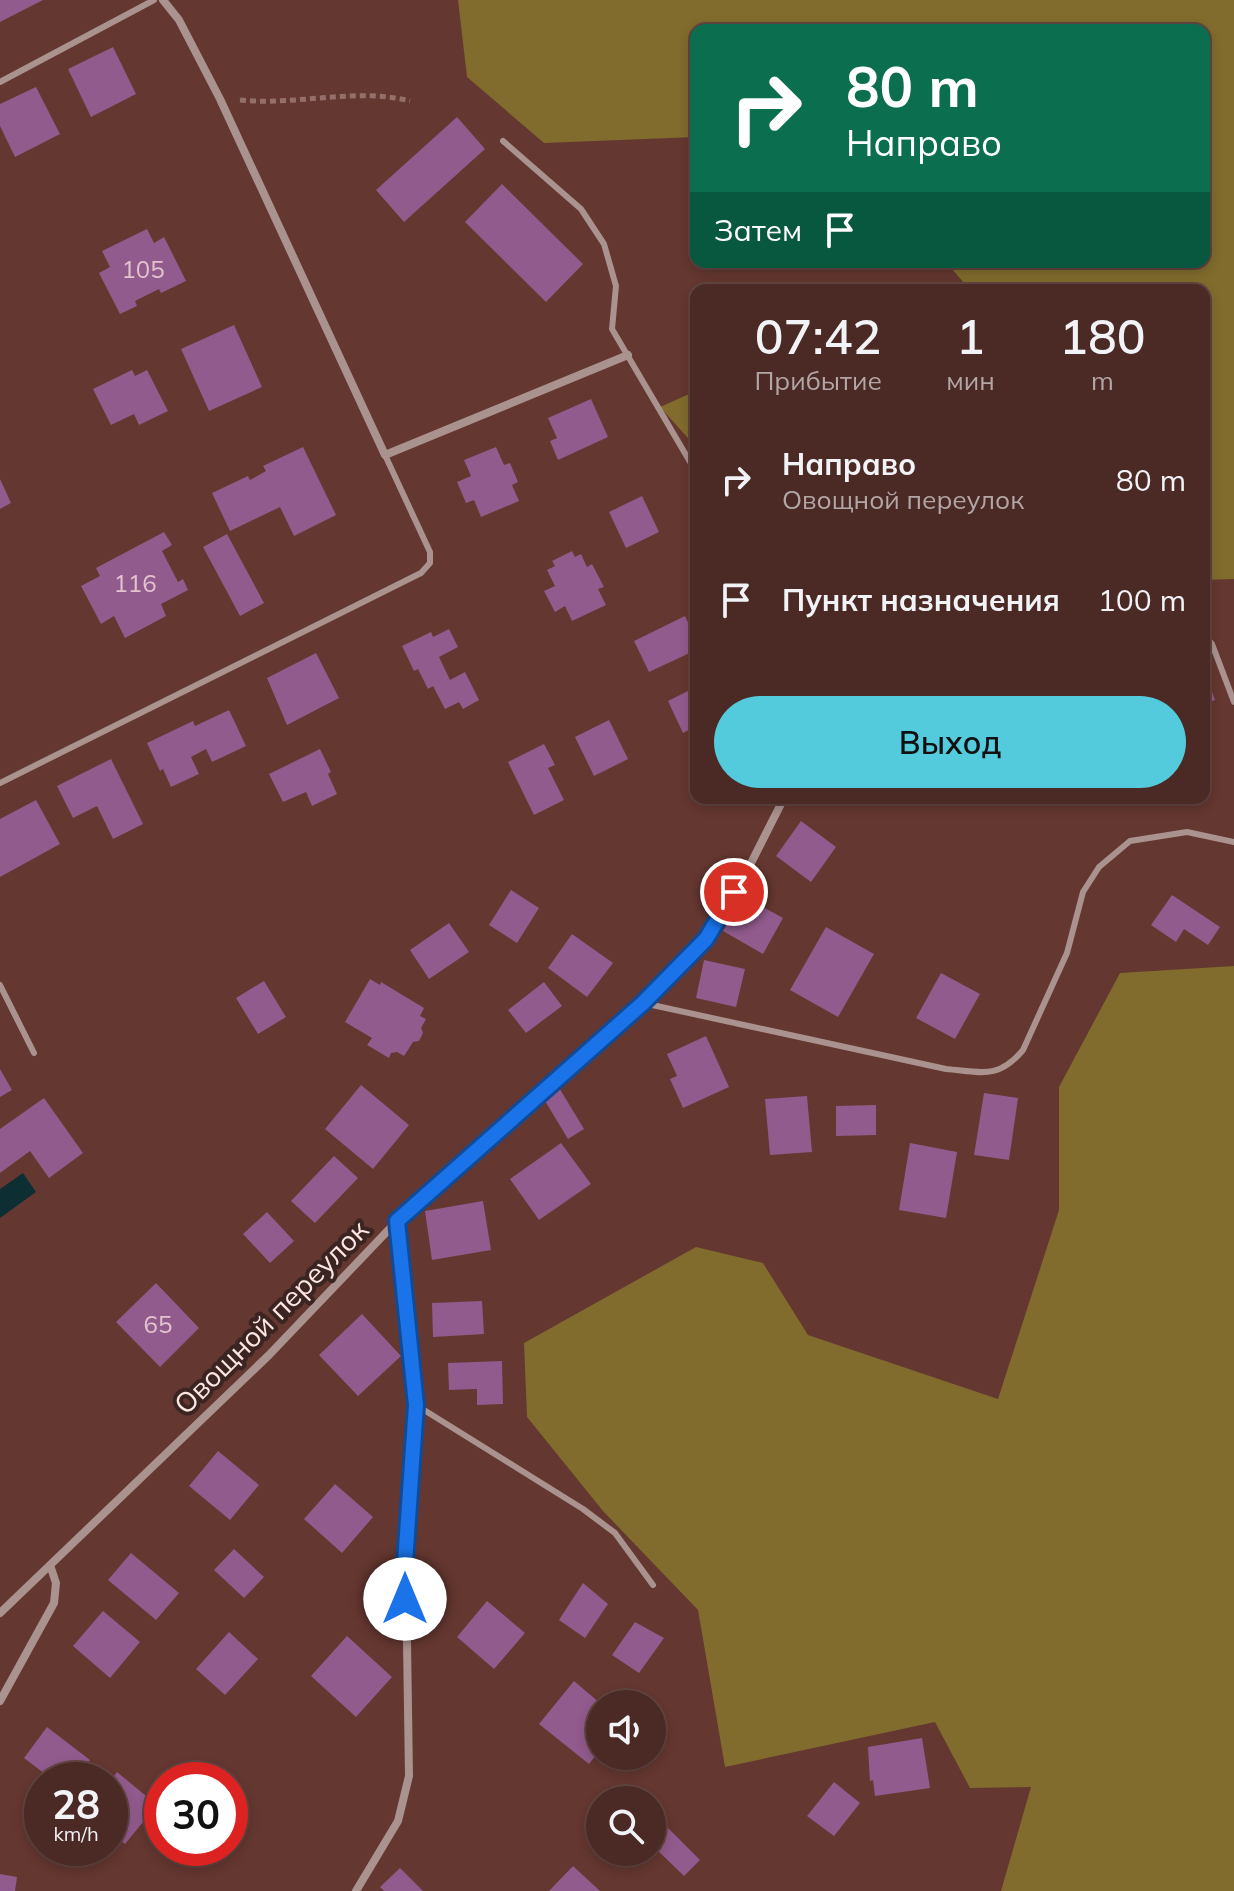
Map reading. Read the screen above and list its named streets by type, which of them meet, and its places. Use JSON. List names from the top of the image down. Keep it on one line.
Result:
{"streets":{"street":["Овощной переулок"]},"house_numbers":["105","116","65"],"page":{"turn":["80 m","Направо"],"then":"Затем","eta":["07:42","Прибытие","1","мин","180","m"],"list":[{"name":"Направо","note":"Овощной переулок","value":"80 m"},{"name":"Пункт назначения","value":"100 m"}],"buttons":"Выход","speed":"28 km/h","limit":"30"}}
